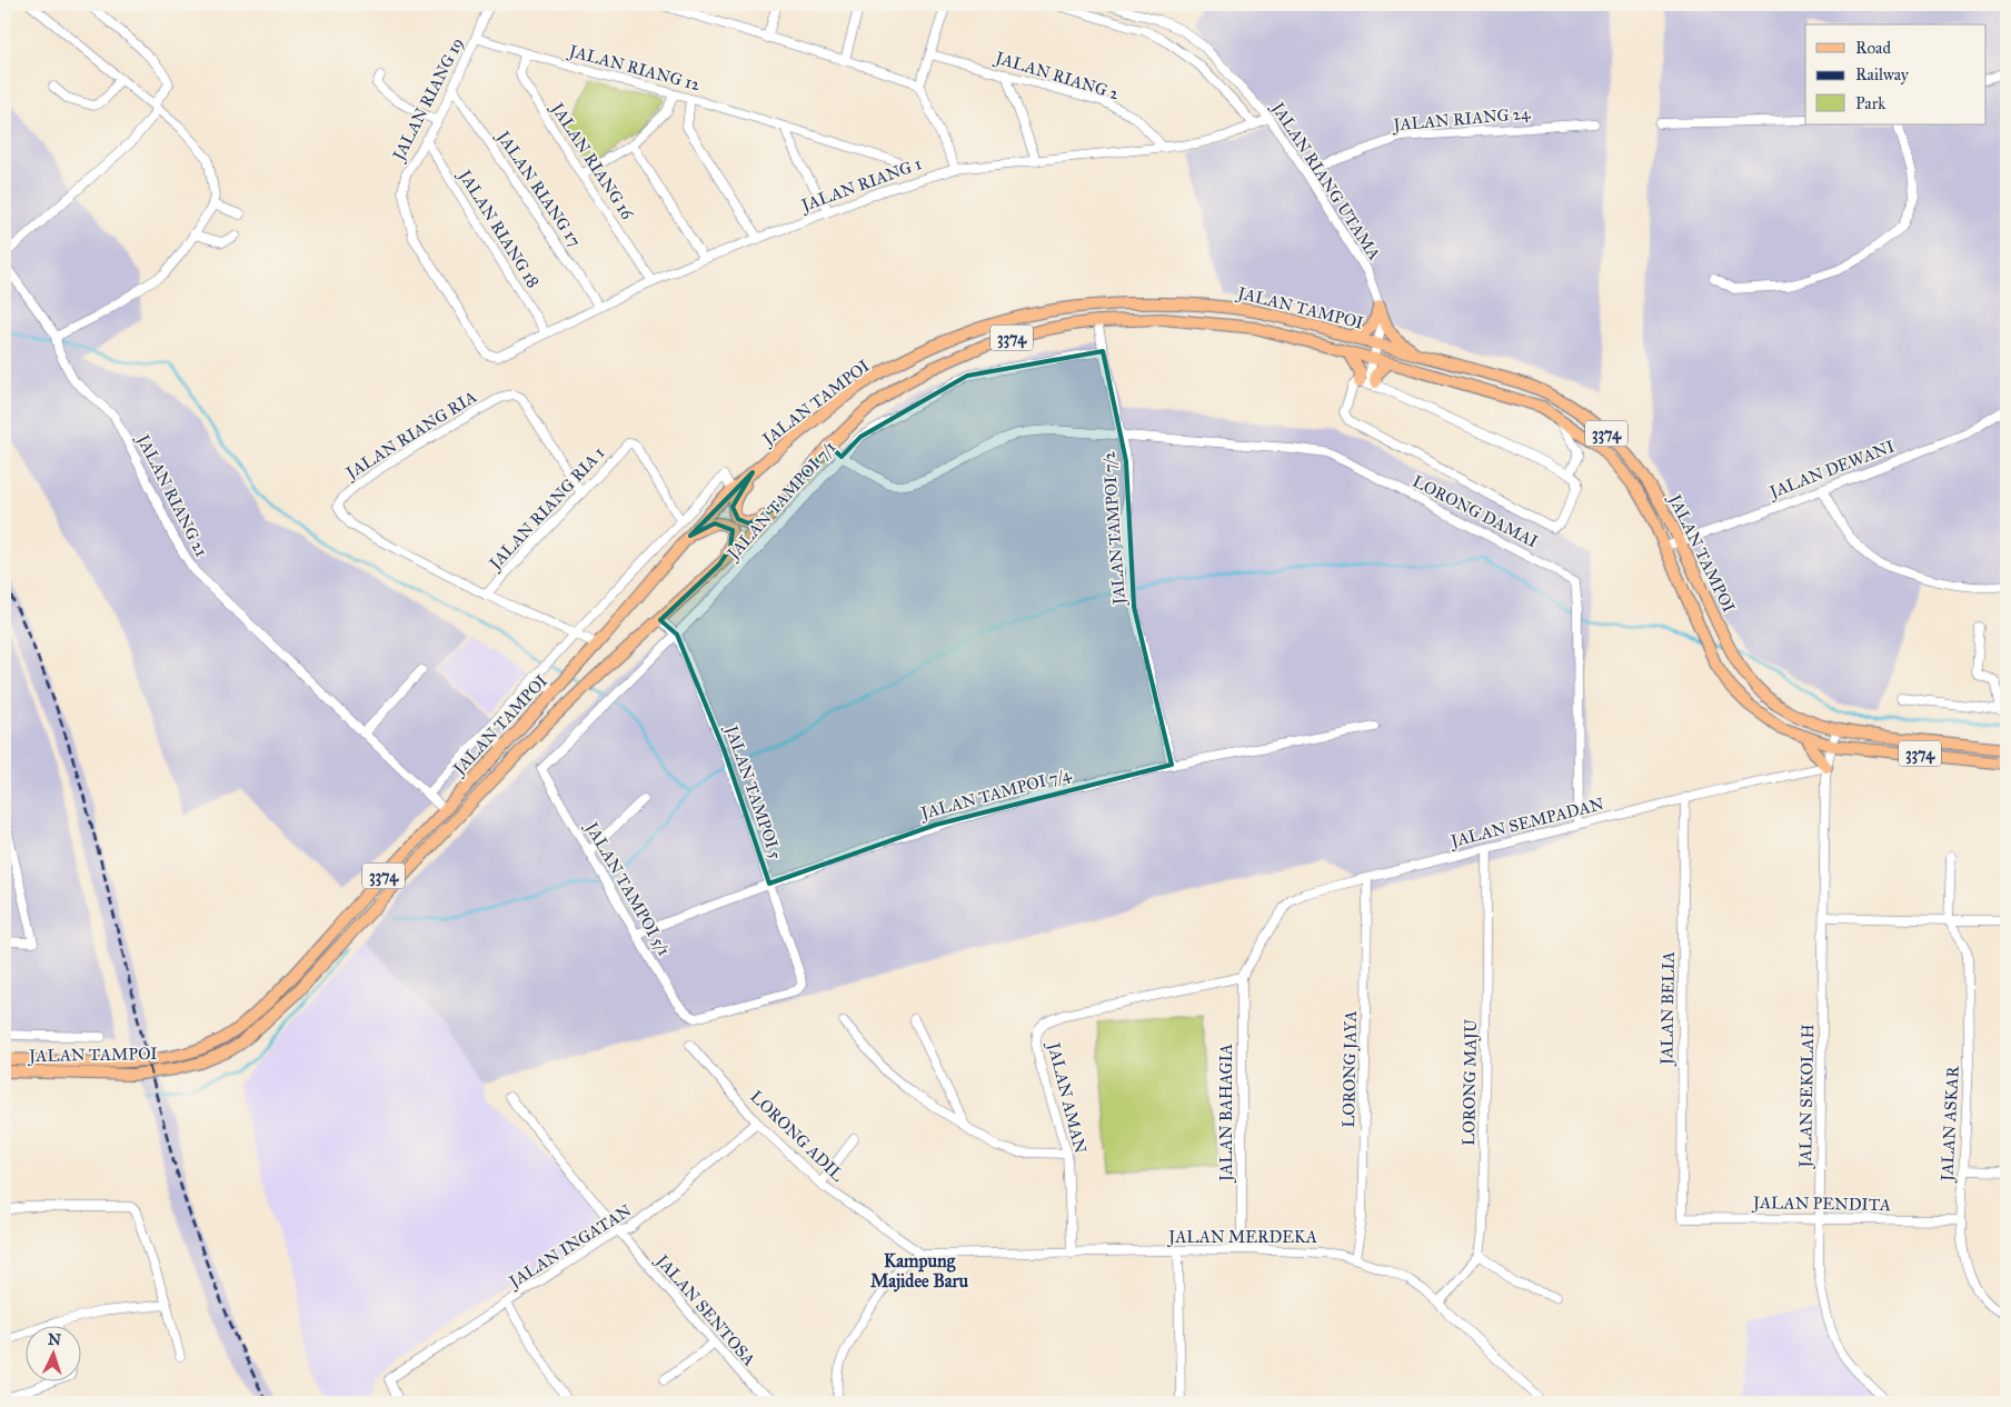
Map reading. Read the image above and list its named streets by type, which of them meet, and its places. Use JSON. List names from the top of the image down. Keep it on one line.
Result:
{"streets":{"main road":["JALAN TAMPOI","3374"],"street":["JALAN RIANG 12","JALAN RIANG 2","JALAN RIANG 19","JALAN RIANG 24","JALAN RIANG 16","JALAN RIANG UTAMA","JALAN RIANG 1","JALAN RIANG 17","JALAN RIANG 18","JALAN RIANG RIA","JALAN DEWANI","JALAN RIANG 21","JALAN TAMPOI 7/1","JALAN RIANG RIA 1","LORONG DAMAI","JALAN TAMPOI 7/2","JALAN TAMPOI 5","JALAN TAMPOI 7/4","JALAN SEMPADAN","JALAN TAMPOI 5/1","JALAN BELIA","LORONG JAYA","LORONG MAJU","JALAN SEKOLAH","JALAN AMAN","JALAN BAHAGIA","JALAN ASKAR","LORONG ADIL","JALAN PENDITA","JALAN MERDEKA","JALAN INGATAN","JALAN SENTOSA"]},"crossings":[["JALAN RIANG 12","JALAN RIANG 19"],["JALAN RIANG 12","JALAN RIANG 16"],["JALAN RIANG 2","JALAN RIANG 1"],["JALAN RIANG 19","JALAN RIANG 1"],["JALAN RIANG 19","JALAN RIANG 17"],["JALAN RIANG 19","JALAN RIANG 18"],["JALAN RIANG 24","JALAN RIANG UTAMA"],["JALAN RIANG 16","JALAN RIANG 1"],["JALAN RIANG UTAMA","JALAN RIANG 1"],["JALAN RIANG UTAMA","JALAN TAMPOI"],["JALAN RIANG 1","JALAN RIANG 17"],["JALAN RIANG 1","JALAN RIANG 18"],["JALAN TAMPOI","JALAN RIANG RIA"],["JALAN TAMPOI","JALAN DEWANI"],["JALAN TAMPOI","JALAN RIANG 21"],["JALAN TAMPOI","JALAN TAMPOI 7/2"],["JALAN TAMPOI","JALAN TAMPOI 5"],["JALAN RIANG RIA","JALAN RIANG RIA 1"],["JALAN TAMPOI 7/1","JALAN TAMPOI 7/2"],["JALAN TAMPOI 7/1","JALAN TAMPOI 5"],["JALAN TAMPOI 7/1","JALAN TAMPOI 5/1"],["LORONG DAMAI","JALAN TAMPOI 7/2"],["LORONG DAMAI","JALAN SEMPADAN"],["JALAN TAMPOI 7/2","JALAN TAMPOI 7/4"],["JALAN TAMPOI 5","JALAN TAMPOI 7/4"],["JALAN TAMPOI 5","JALAN TAMPOI 5/1"],["JALAN TAMPOI 7/4","JALAN TAMPOI 5/1"],["JALAN SEMPADAN","JALAN BELIA"],["JALAN SEMPADAN","LORONG JAYA"],["JALAN SEMPADAN","LORONG MAJU"],["JALAN SEMPADAN","JALAN SEKOLAH"],["JALAN SEMPADAN","JALAN AMAN"],["JALAN SEMPADAN","JALAN BAHAGIA"],["JALAN BELIA","JALAN PENDITA"],["LORONG JAYA","JALAN MERDEKA"],["LORONG MAJU","JALAN MERDEKA"],["JALAN SEKOLAH","JALAN PENDITA"],["JALAN AMAN","JALAN BAHAGIA"],["JALAN AMAN","JALAN MERDEKA"],["JALAN BAHAGIA","JALAN MERDEKA"],["JALAN ASKAR","JALAN PENDITA"],["LORONG ADIL","JALAN MERDEKA"],["LORONG ADIL","JALAN INGATAN"],["JALAN INGATAN","JALAN SENTOSA"]],"districts":["Kampung Majidee Baru"],"legend":["Road","Railway","Park"],"north":"top"}
